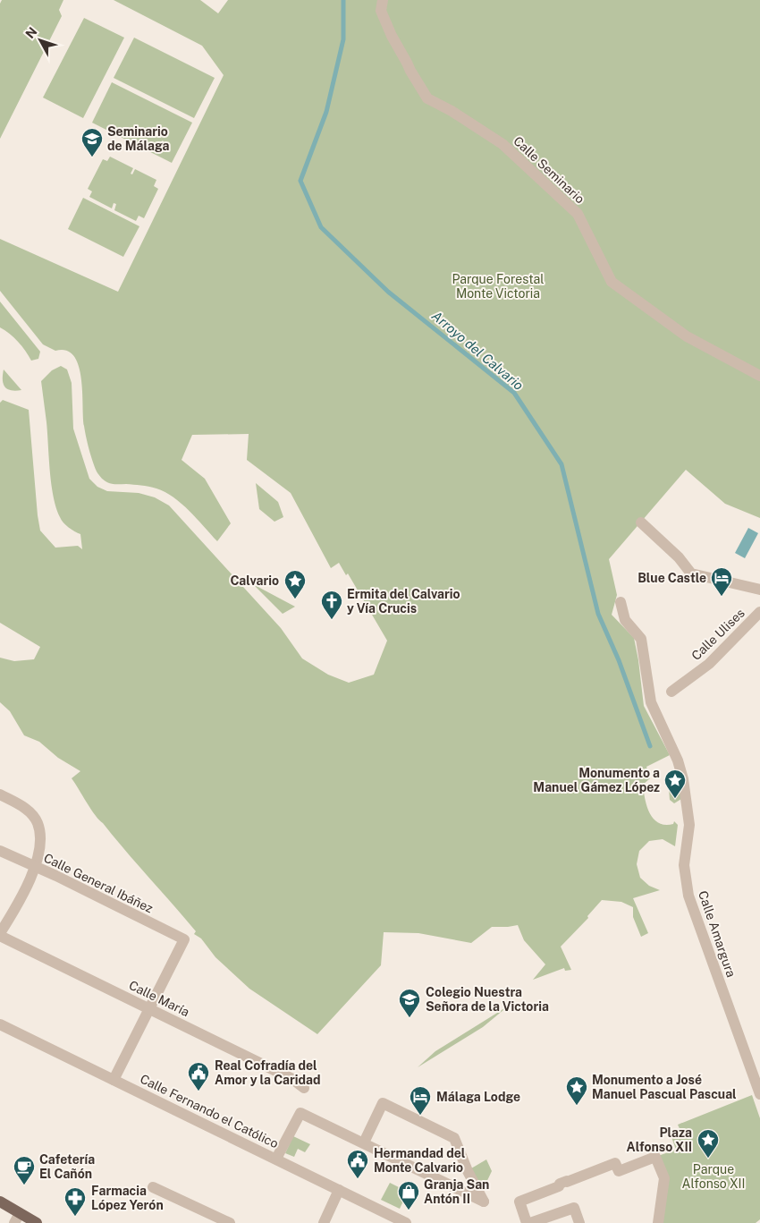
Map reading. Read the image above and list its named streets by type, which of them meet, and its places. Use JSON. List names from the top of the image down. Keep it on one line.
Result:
{"streets":{"street":["Calle Seminario","Calle Ulises","Calle General Ibáñez","Calle Amargura","Calle María","Calle Fernando el Católico"]},"crossings":[["Calle General Ibáñez","Calle María"]],"water":["Arroyo del Calvario"],"parks":["Parque Forestal Monte Victoria","Parque Alfonso XII"],"places":{"school or university":["Seminario de Málaga","Colegio Nuestra Señora de la Victoria"],"hotel":["Blue Castle","Málaga Lodge"],"place":["Calvario","Monumento a Manuel Gámez López","Monumento a José Manuel Pascual Pascual","Plaza Alfonso XII"],"church":["Ermita del Calvario y Vía Crucis"],"public building":["Real Cofradía del Amor y la Caridad","Hermandad del Monte Calvario"],"cafe":["Cafetería El Cañón"],"shop":["Granja San Antón II"],"pharmacy":["Farmacia López Yerón"]},"north":"top left"}
